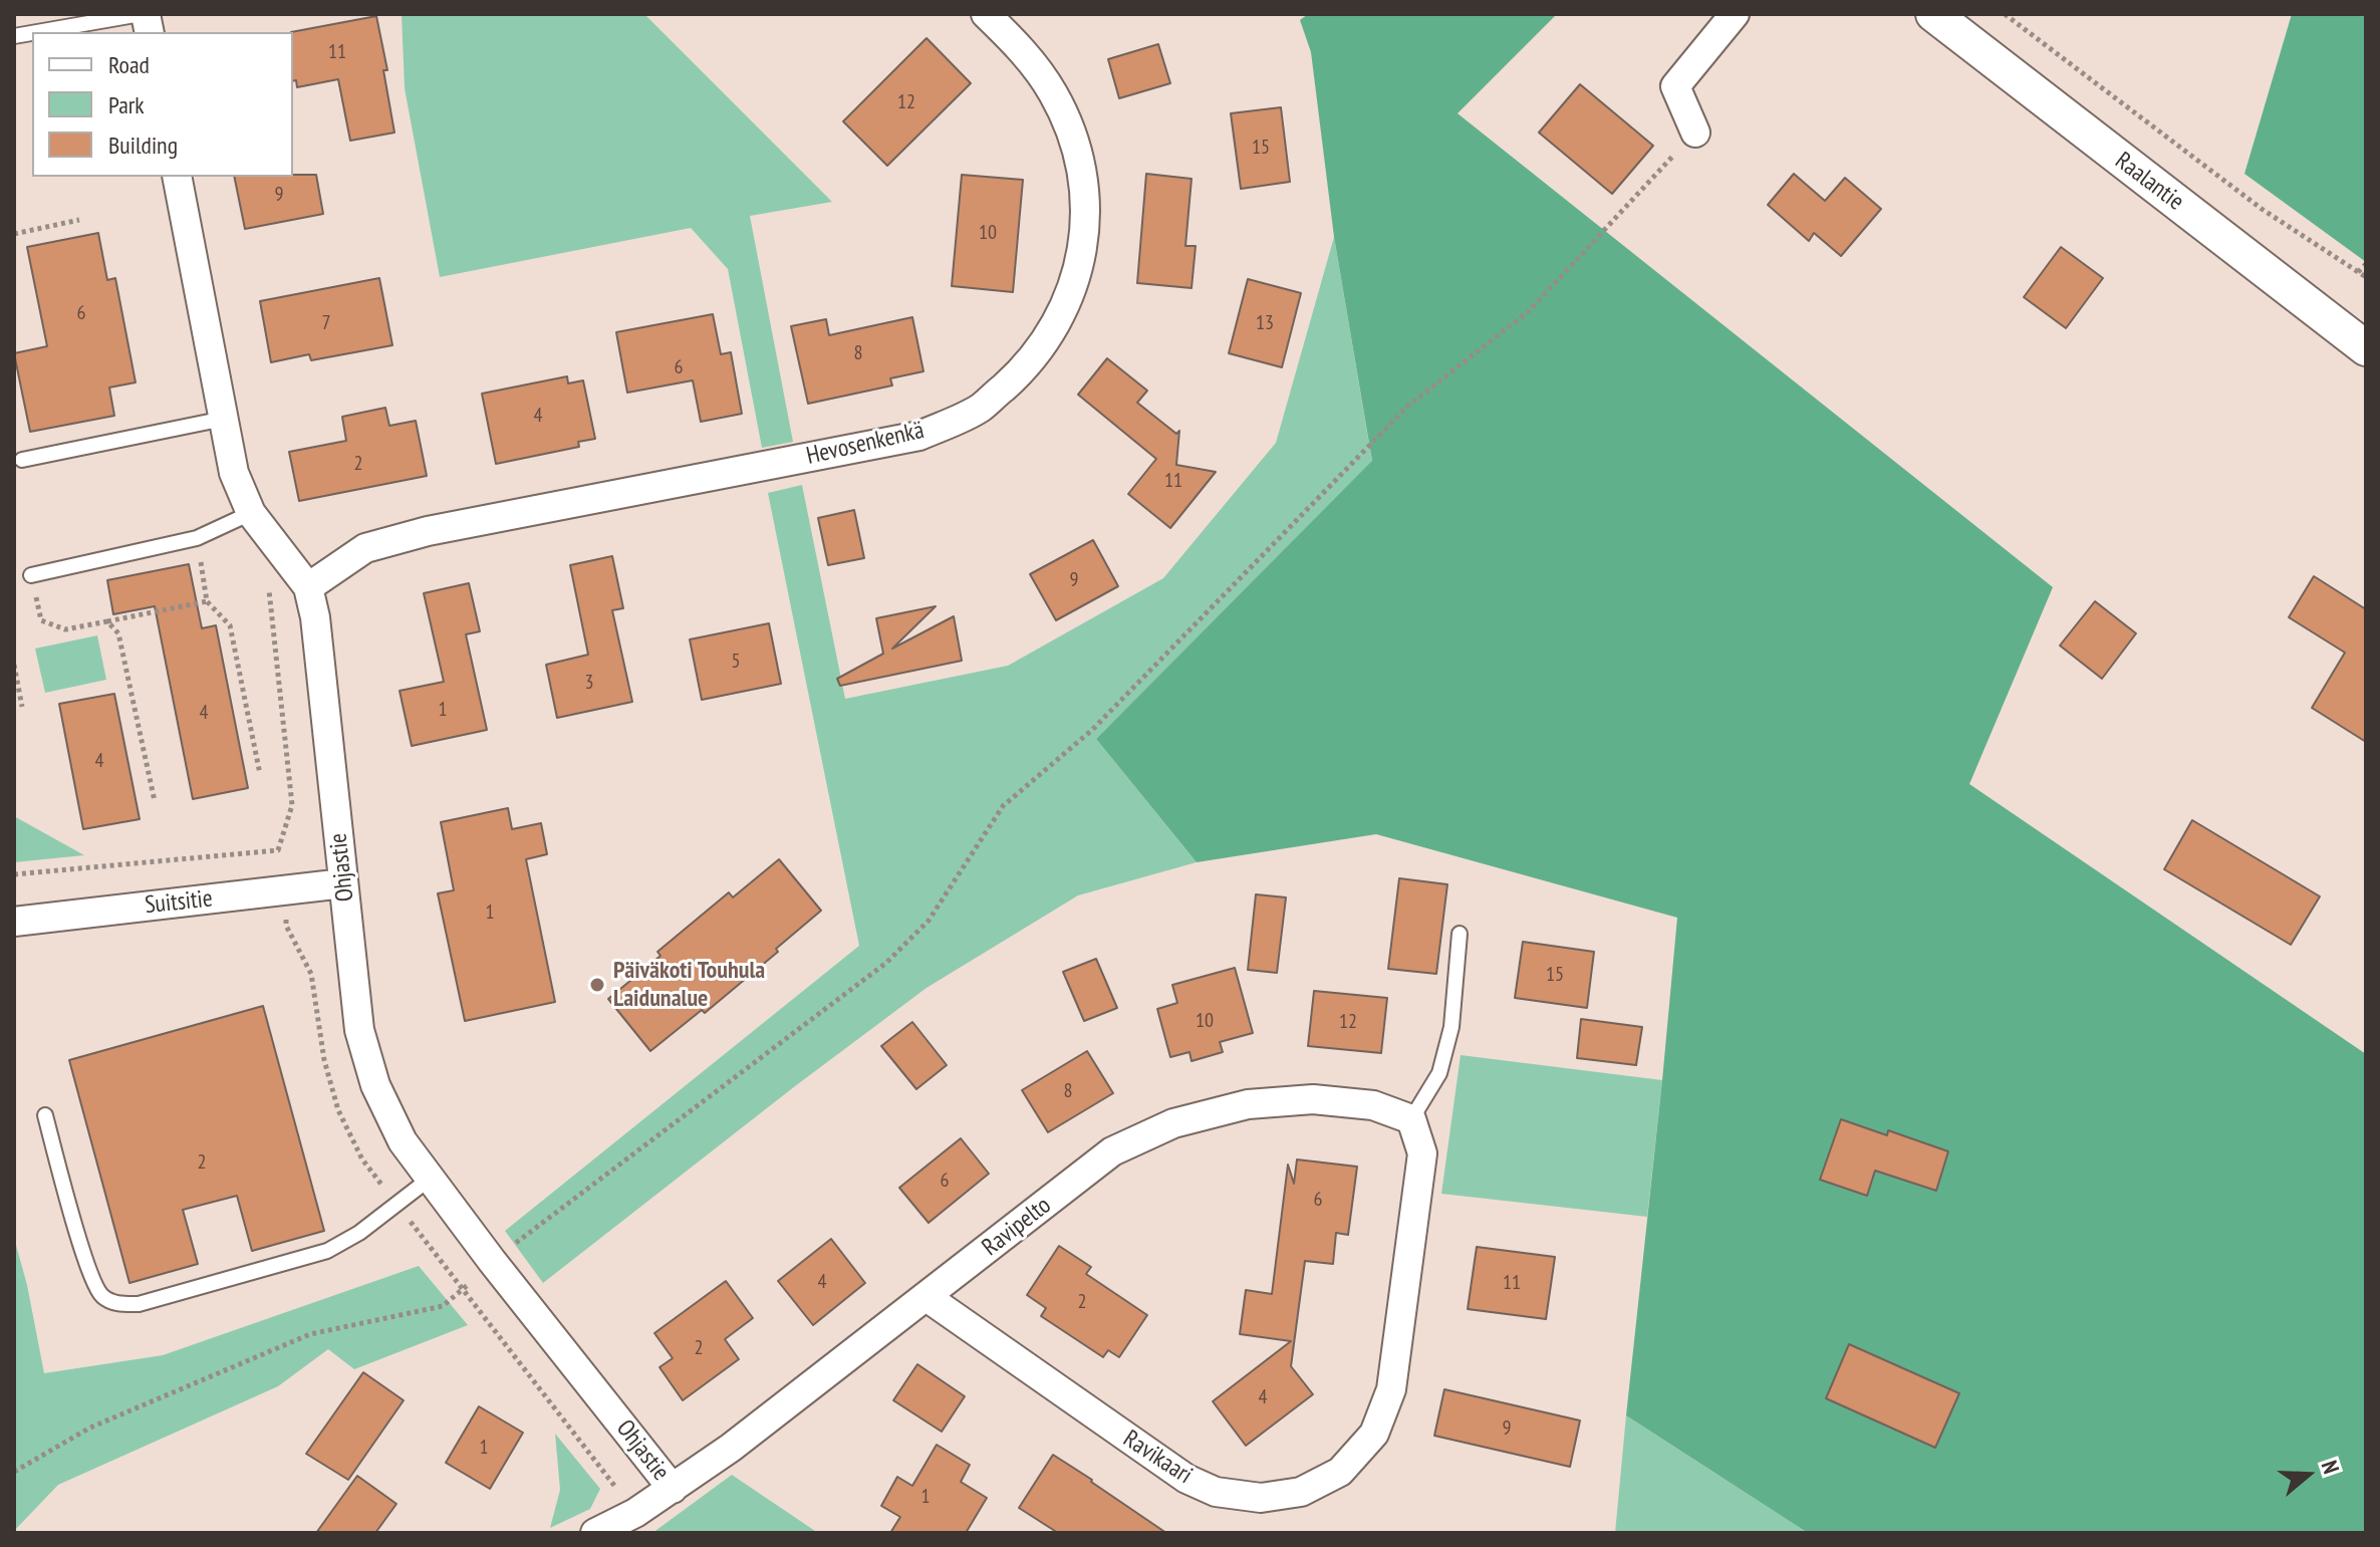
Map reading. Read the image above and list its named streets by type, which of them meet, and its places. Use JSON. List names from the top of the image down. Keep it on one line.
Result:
{"streets":{"street":["Raalantie","Hevosenkenkä","Ohjastie","Suitsitie","Ravipelto","Ravikaari"]},"crossings":[["Hevosenkenkä","Ohjastie"],["Ohjastie","Suitsitie"],["Ohjastie","Ravipelto"],["Ravipelto","Ravikaari"]],"places":["Päiväkoti Touhula Laidunalue"],"house_numbers":["11","12","15","9","10","6","7","13","8","6","4","2","11","9","5","3","1","4","4","1","15","10","12","8","2","6","6","4","11","2","2","4","9","1","1"],"legend":["Road","Park","Building"],"north":"right"}
